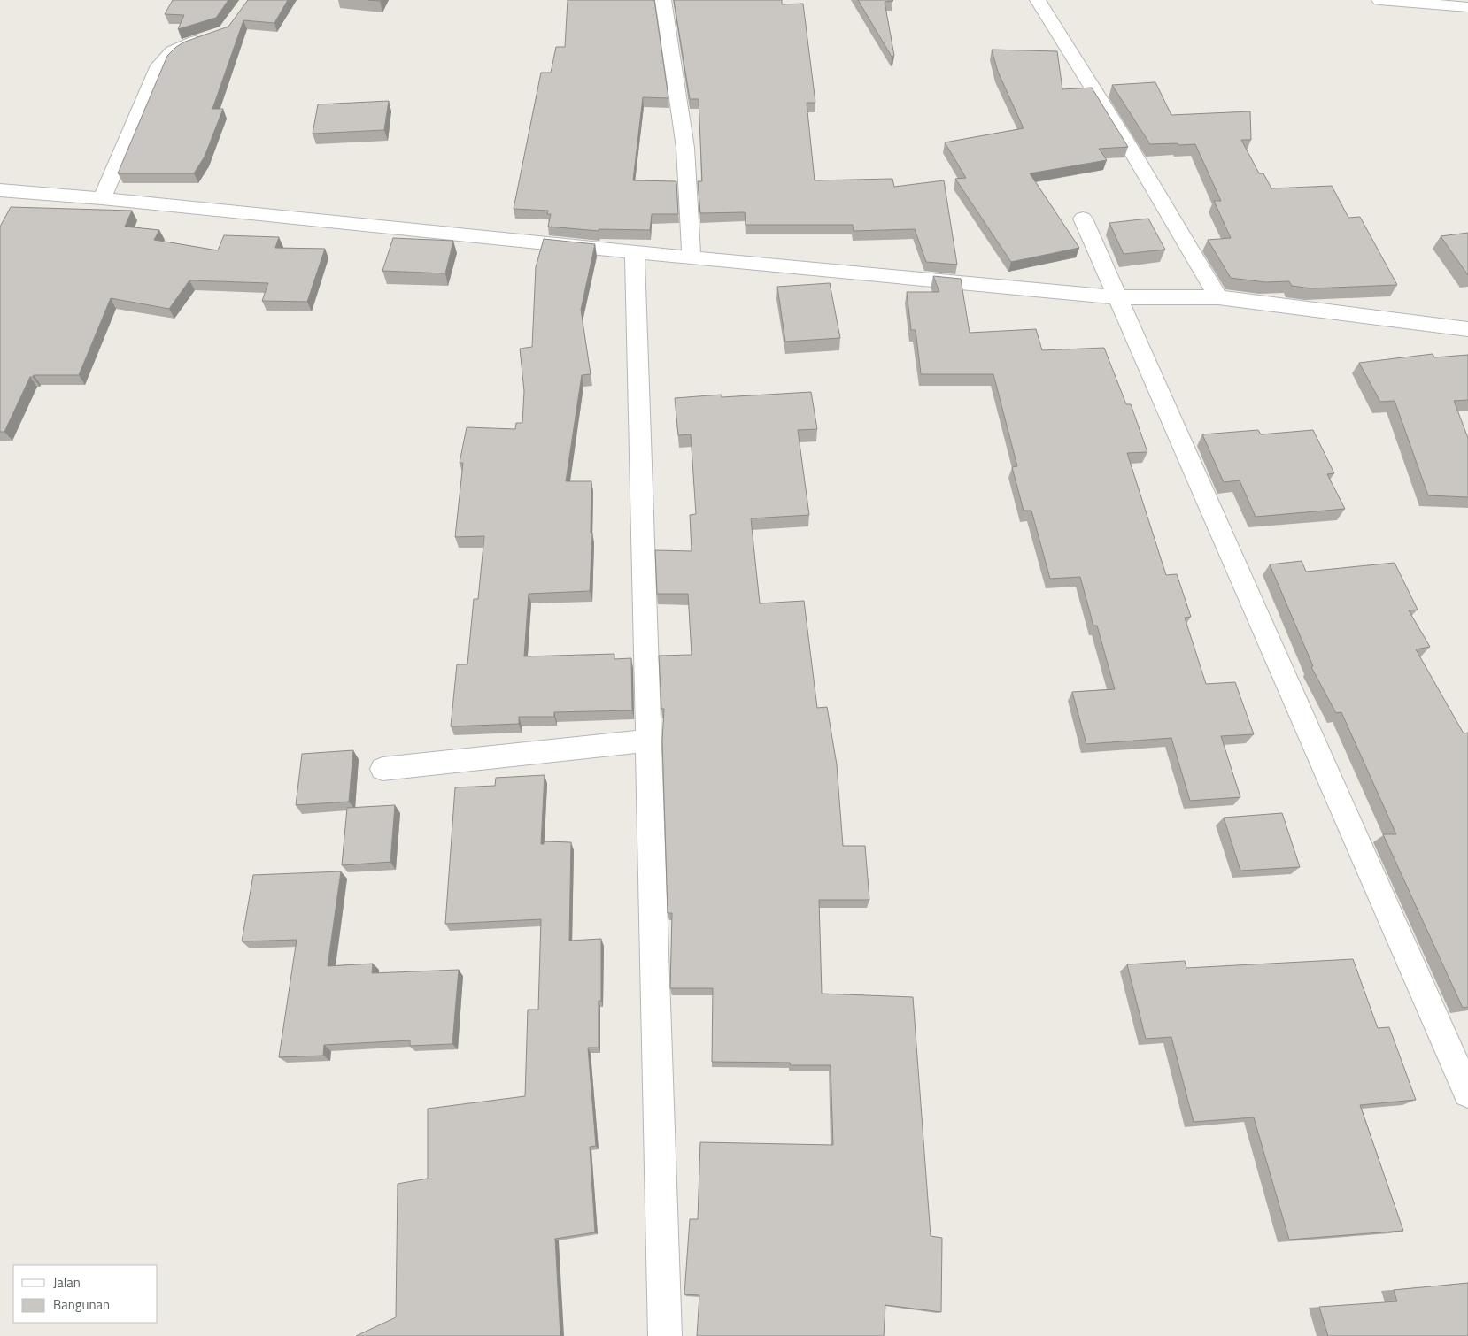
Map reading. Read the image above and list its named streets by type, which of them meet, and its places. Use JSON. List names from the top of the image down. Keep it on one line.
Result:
{"legend":["Jalan","Bangunan"]}
